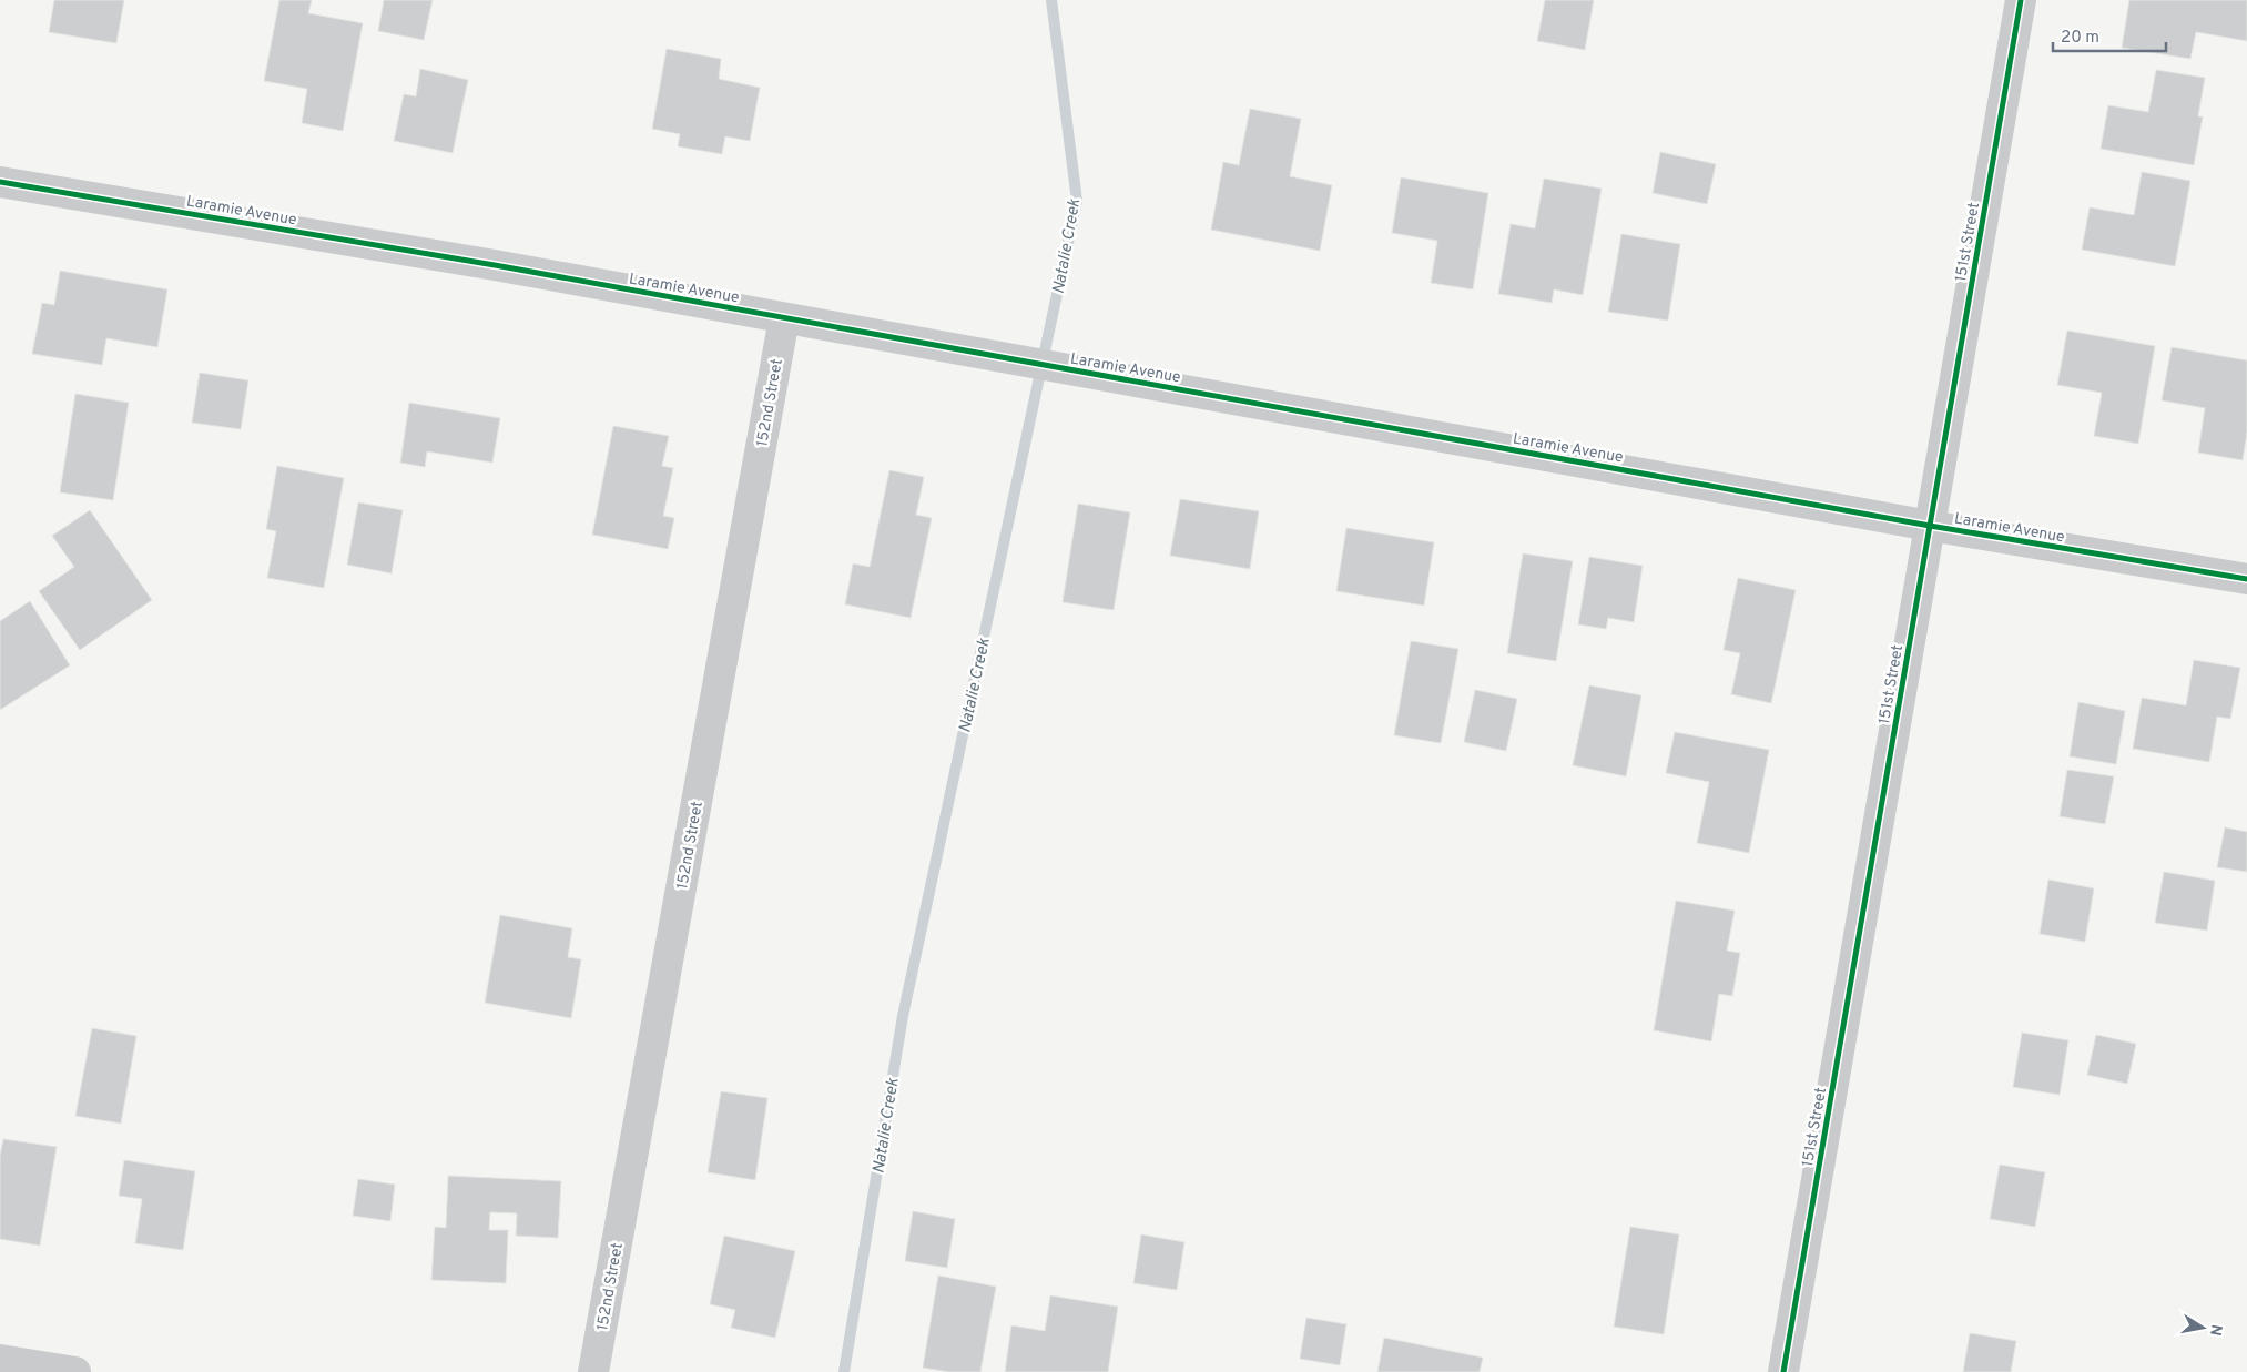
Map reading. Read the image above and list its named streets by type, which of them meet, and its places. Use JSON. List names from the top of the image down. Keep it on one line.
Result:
{"streets":{"street":["Laramie Avenue","151st Street","152nd Street"]},"crossings":[["Laramie Avenue","151st Street"],["Laramie Avenue","152nd Street"]],"water":["Natalie Creek"],"scale_bar":"20 m","north":"right"}
